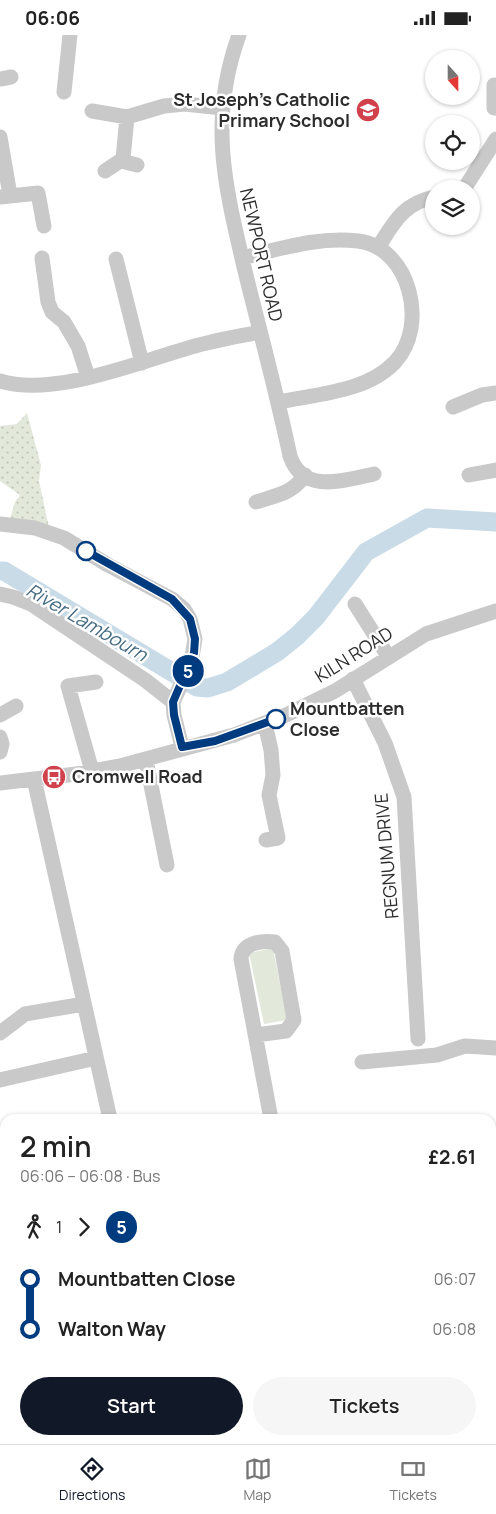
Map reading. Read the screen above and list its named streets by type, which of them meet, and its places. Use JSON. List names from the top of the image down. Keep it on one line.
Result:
{"streets":{"street":["NEWPORT ROAD","KILN ROAD","REGNUM DRIVE"]},"crossings":[["KILN ROAD","REGNUM DRIVE"]],"water":["River Lambourn"],"places":{"school or university":["St Joseph's Catholic Primary School"],"other":["Mountbatten Close"],"bus stop":["Cromwell Road"]},"lines":["bus line 5"],"north":"bottom","page":{"status":"06:06","on_map":"5","heading":["2 min","06:06 – 06:08 · Bus","£2.61"],"legs":["1","5"],"list":[{"name":"Mountbatten Close","value":"06:07"},{"name":"Walton Way","value":"06:08"}],"buttons":["Start","Tickets"],"tabs":["Directions","Map","Tickets"]}}
